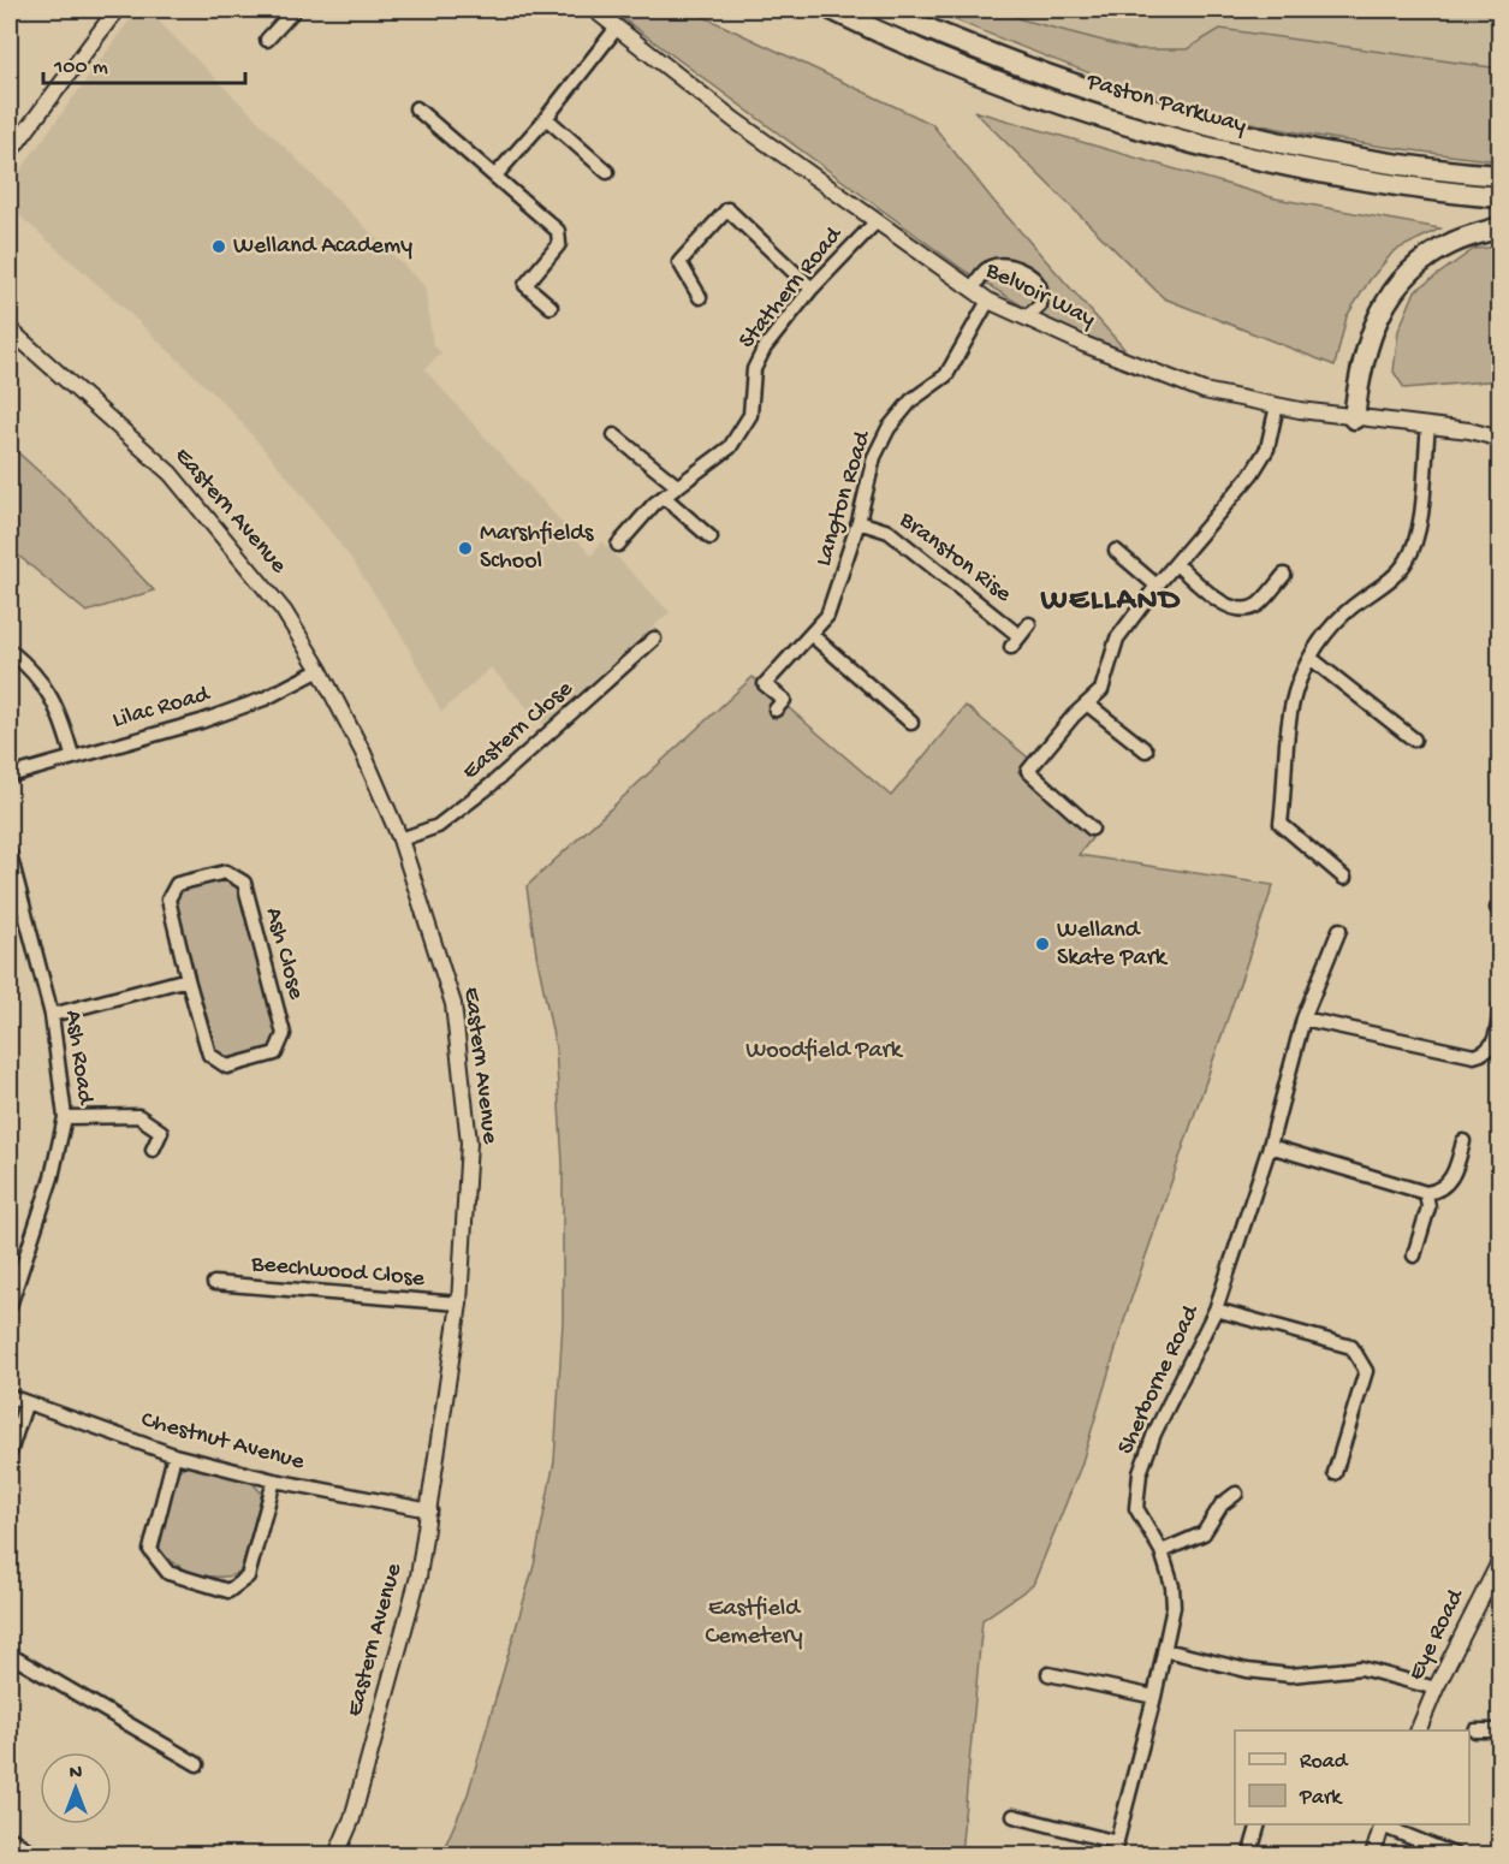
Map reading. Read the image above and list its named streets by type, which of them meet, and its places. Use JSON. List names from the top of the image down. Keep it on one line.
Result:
{"streets":{"highway":["Paston Parkway"],"street":["Stathern Road","Belvoir Way","Langton Road","Eastern Avenue","Branston Rise","Lilac Road","Eastern Close","Ash Close","Ash Road","Beechwood Close","Sherborne Road","Chestnut Avenue","Eye Road"]},"crossings":[["Stathern Road","Belvoir Way"],["Belvoir Way","Langton Road"],["Langton Road","Branston Rise"],["Eastern Avenue","Lilac Road"],["Eastern Avenue","Eastern Close"],["Eastern Avenue","Beechwood Close"],["Eastern Avenue","Chestnut Avenue"]],"districts":["WELLAND"],"parks":["Woodfield Park","Eastfield Cemetery"],"places":["Welland Academy","Marshfields School","Welland Skate Park"],"legend":["Road","Park"],"scale_bar":"100 m","north":"top"}
